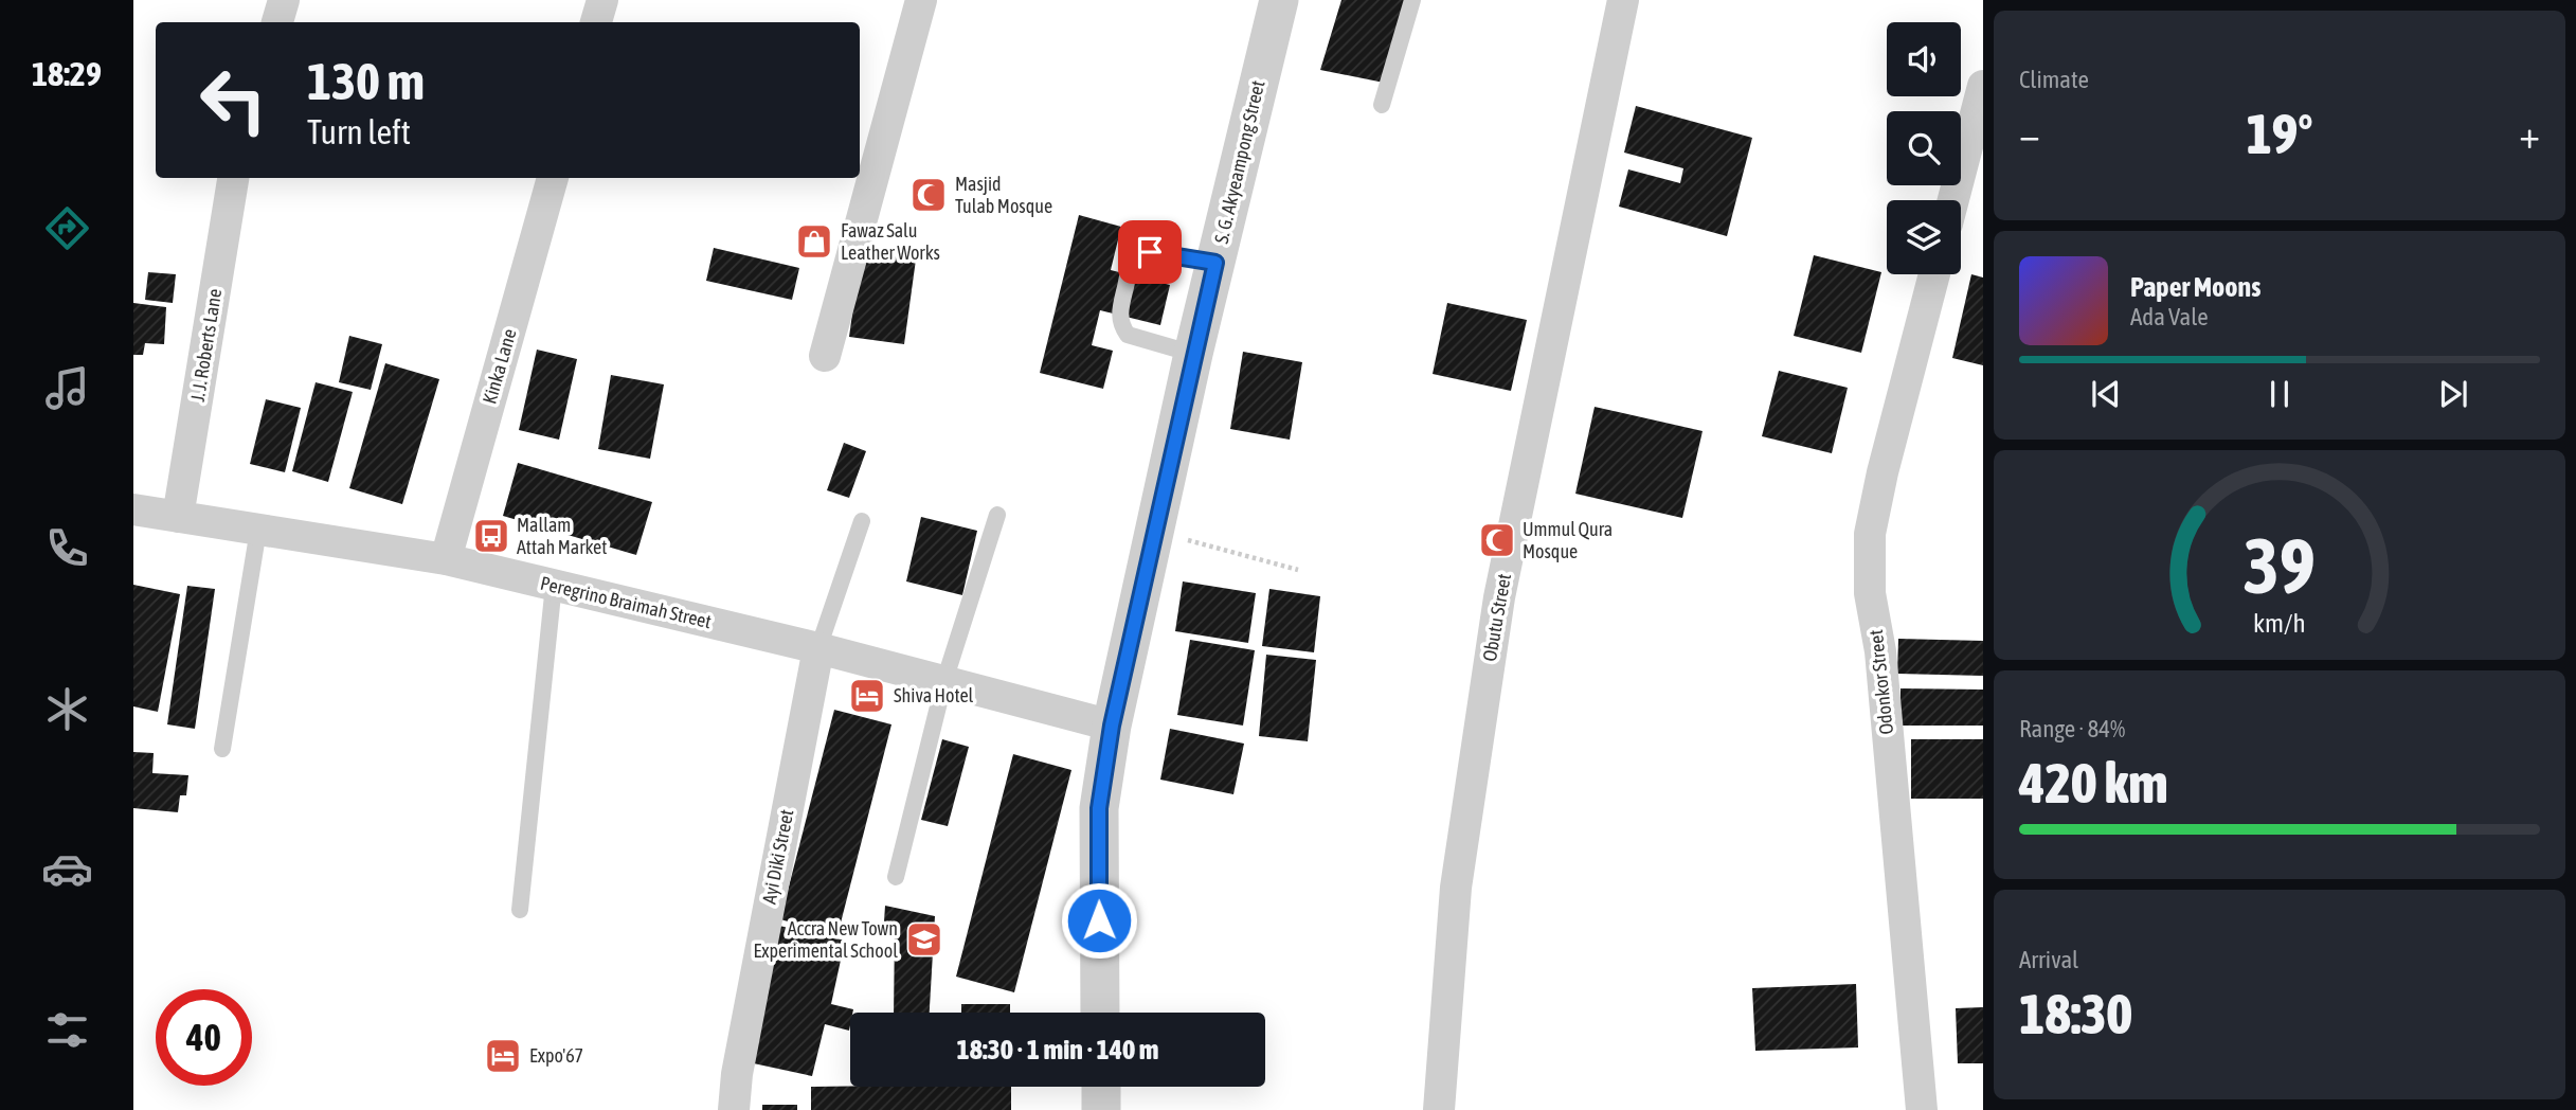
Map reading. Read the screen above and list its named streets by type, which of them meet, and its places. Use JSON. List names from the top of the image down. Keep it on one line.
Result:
{"streets":{"street":["S. G. Akyeampong Street","J. J. Roberts Lane","Kinka Lane","Peregrino Braimah Street","Obutu Street","Odonkor Street","Ayi Diki Street"]},"crossings":[["S. G. Akyeampong Street","Peregrino Braimah Street"],["J. J. Roberts Lane","Peregrino Braimah Street"],["Kinka Lane","Peregrino Braimah Street"],["Peregrino Braimah Street","Ayi Diki Street"]],"places":{"mosque":["Masjid Tulab Mosque","Ummul Qura Mosque"],"shop":["Fawaz Salu Leather Works"],"bus stop":["Mallam Attah Market"],"hotel":["Shiva Hotel","Expo'67"],"school or university":["Accra New Town Experimental School"]},"page":{"tabs":"18:29","tile":["Climate",["Range · 84%","420 km"],["Arrival","18:30"]],"turn":["130 m","Turn left"],"heat":["−","19°","+"],"song":["Paper Moons","Ada Vale"],"limit":"40","trip":"18:30 · 1 min · 140 m","gauge":["39","km/h"]}}
